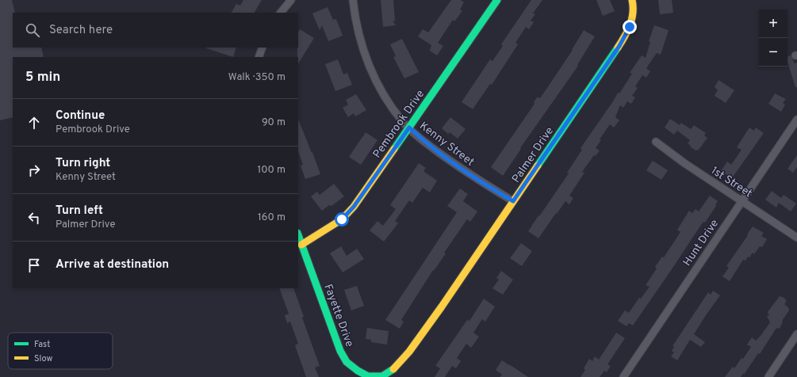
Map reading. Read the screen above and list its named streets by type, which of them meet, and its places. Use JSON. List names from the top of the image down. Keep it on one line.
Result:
{"streets":{"street":["Pembrook Drive","Kenny Street","Palmer Drive","1st Street","Hunt Drive","Fayette Drive"]},"crossings":[["Pembrook Drive","Kenny Street"],["Pembrook Drive","Fayette Drive"],["Kenny Street","Palmer Drive"],["Palmer Drive","Fayette Drive"],["1st Street","Hunt Drive"]],"legend":["Fast","Slow"],"page":{"map_buttons":["+","−"],"search":"Search here","heading":["5 min","Walk · 350 m"],"list":[["Continue","Pembrook Drive","90 m"],["Turn right","Kenny Street","100 m"],["Turn left","Palmer Drive","160 m"],"Arrive at destination"]}}
